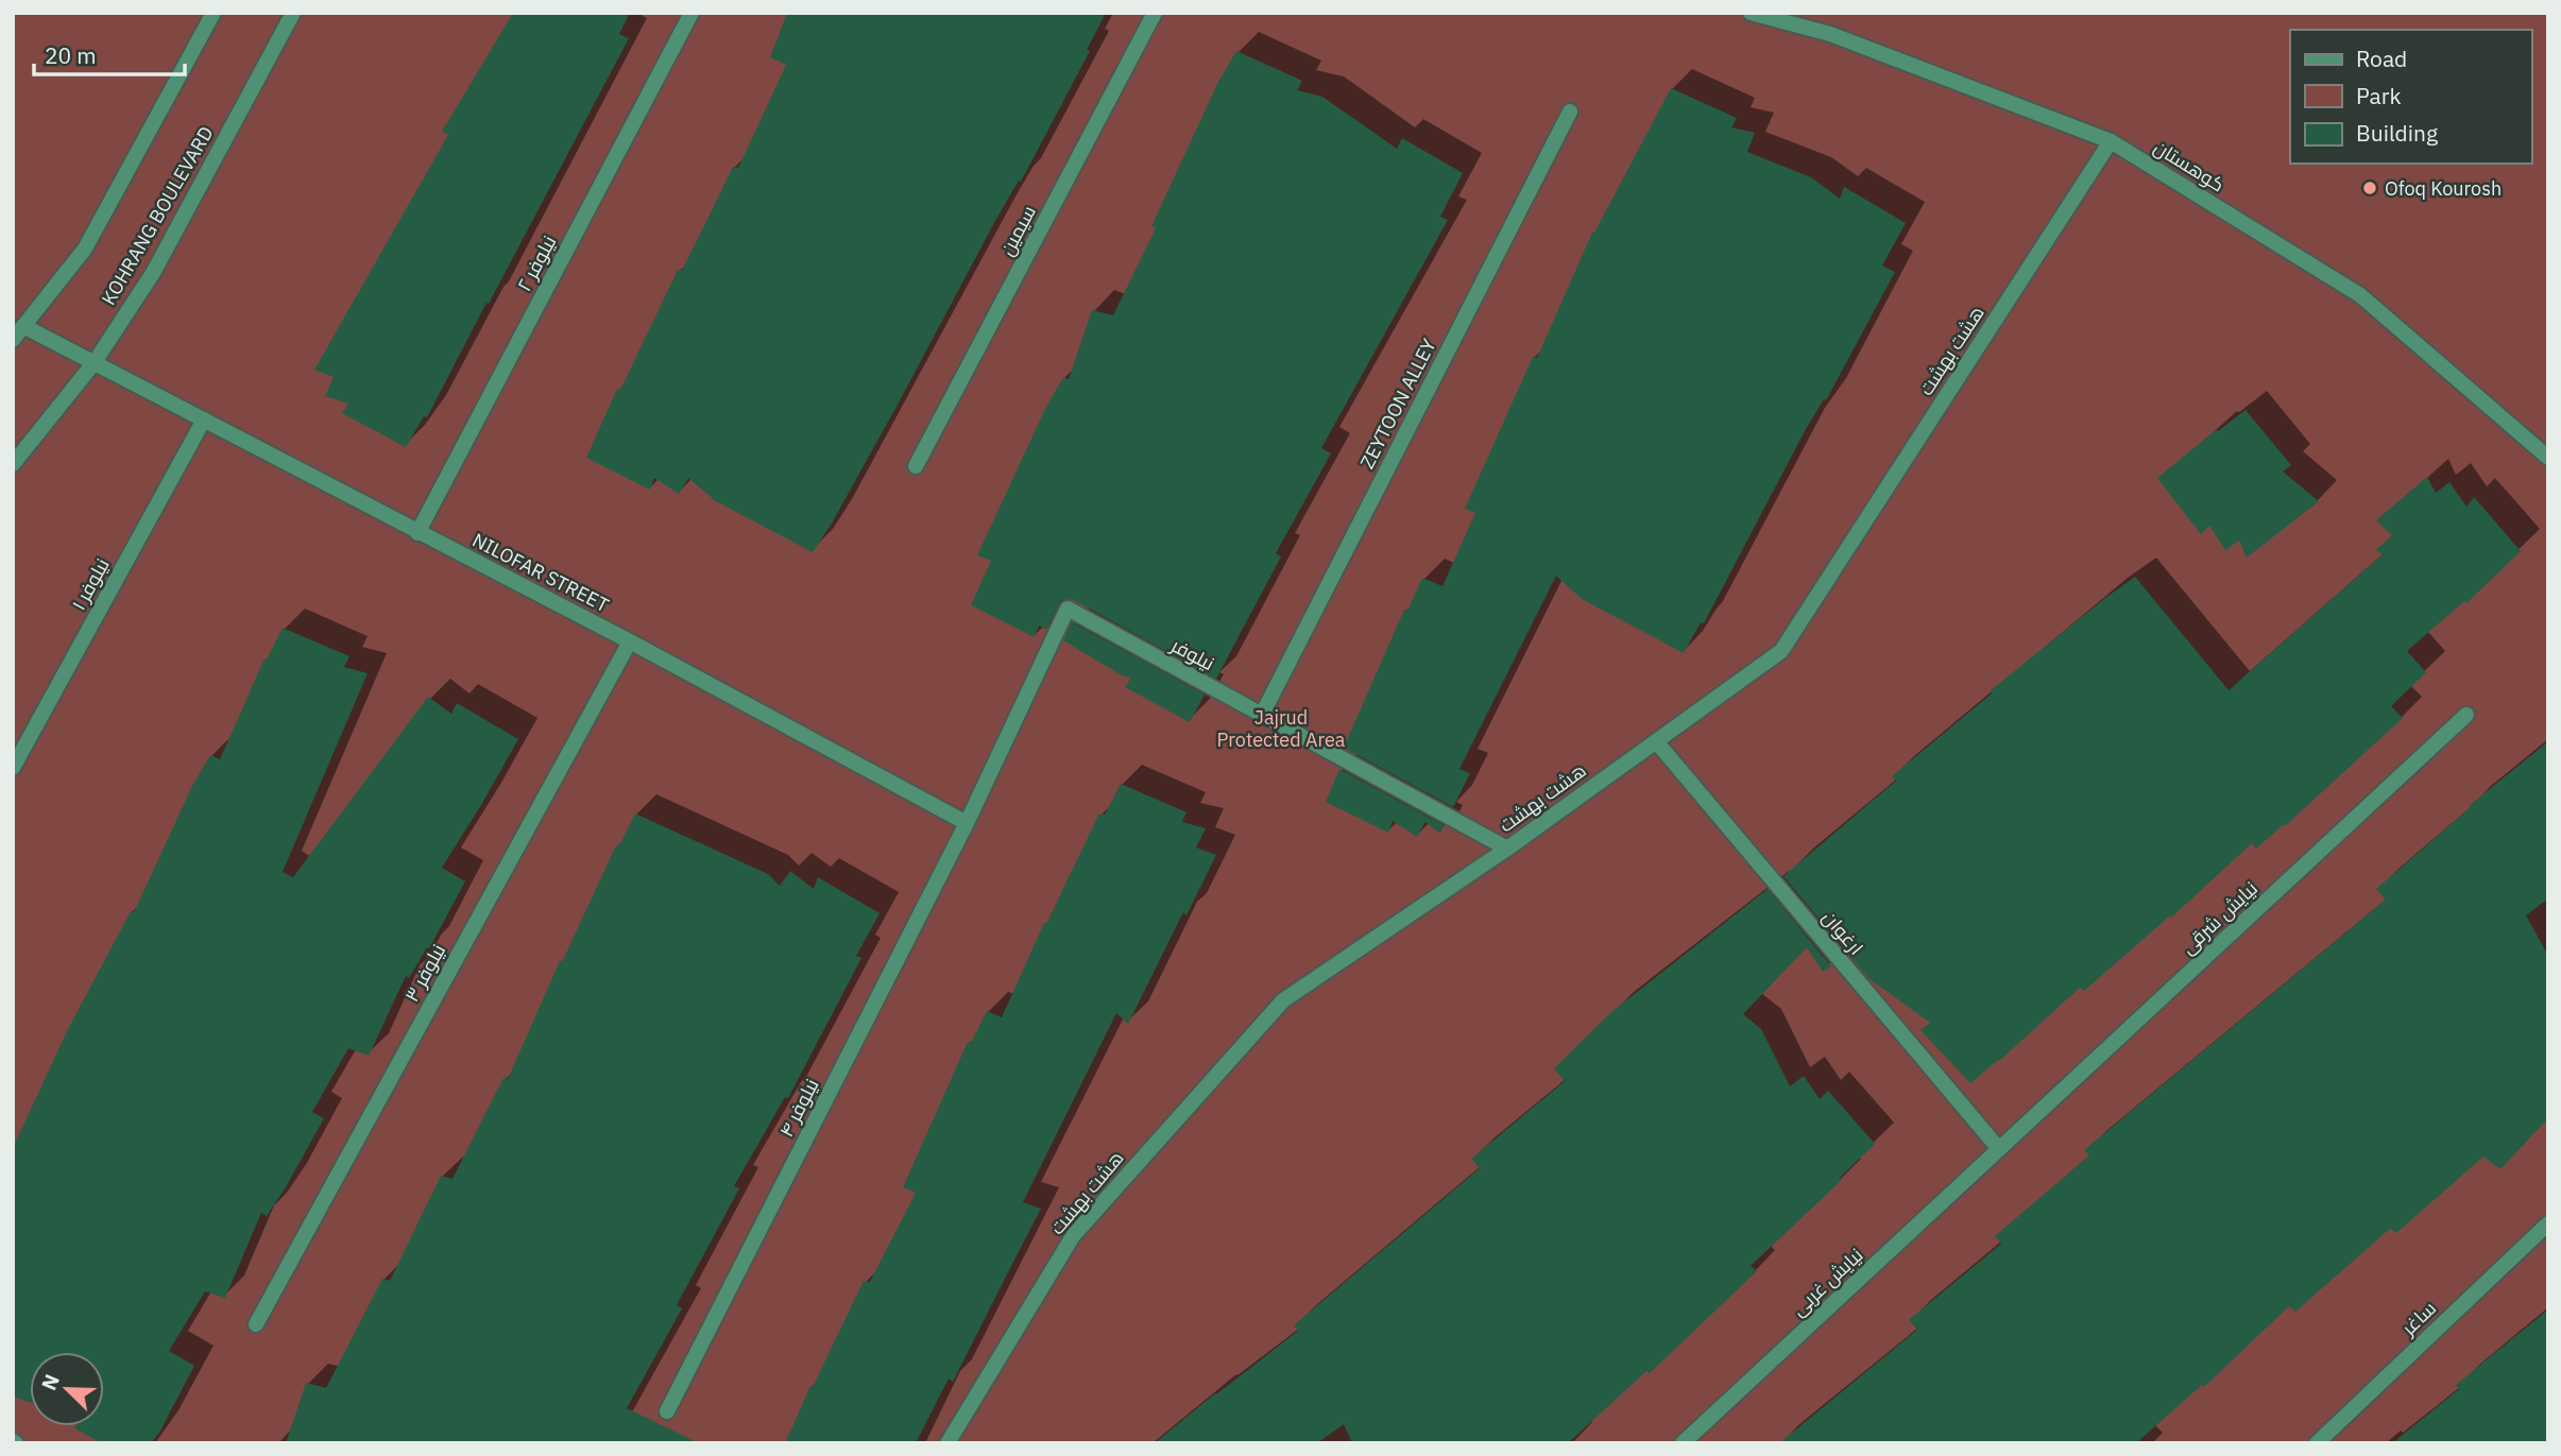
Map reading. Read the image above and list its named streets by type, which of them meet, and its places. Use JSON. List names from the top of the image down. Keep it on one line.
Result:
{"streets":{"street":["کوهستان","KOHRANG BOULEVARD","سیمین","نیلوفر ۲","هشت بهشت","ZEYTOON ALLEY","NILOFAR STREET","نیلوفر ۱","نیلوفر","نیایش شرقی","ارغوان","نیلوفر ۳","نیلوفر ۴","نیایش غربی","ساغر"]},"crossings":[["کوهستان","هشت بهشت"],["KOHRANG BOULEVARD","NILOFAR STREET"],["نیلوفر ۲","NILOFAR STREET"],["هشت بهشت","نیلوفر"],["هشت بهشت","ارغوان"],["ZEYTOON ALLEY","نیلوفر"],["NILOFAR STREET","نیلوفر ۱"],["NILOFAR STREET","نیلوفر"],["NILOFAR STREET","نیلوفر ۳"],["NILOFAR STREET","نیلوفر ۴"],["نیلوفر","نیلوفر ۴"],["نیایش شرقی","ارغوان"],["نیایش شرقی","نیایش غربی"],["ارغوان","نیایش غربی"]],"parks":["Jajrud Protected Area"],"places":["Ofoq Kourosh"],"legend":["Road","Park","Building"],"scale_bar":"20 m","north":"top left"}
